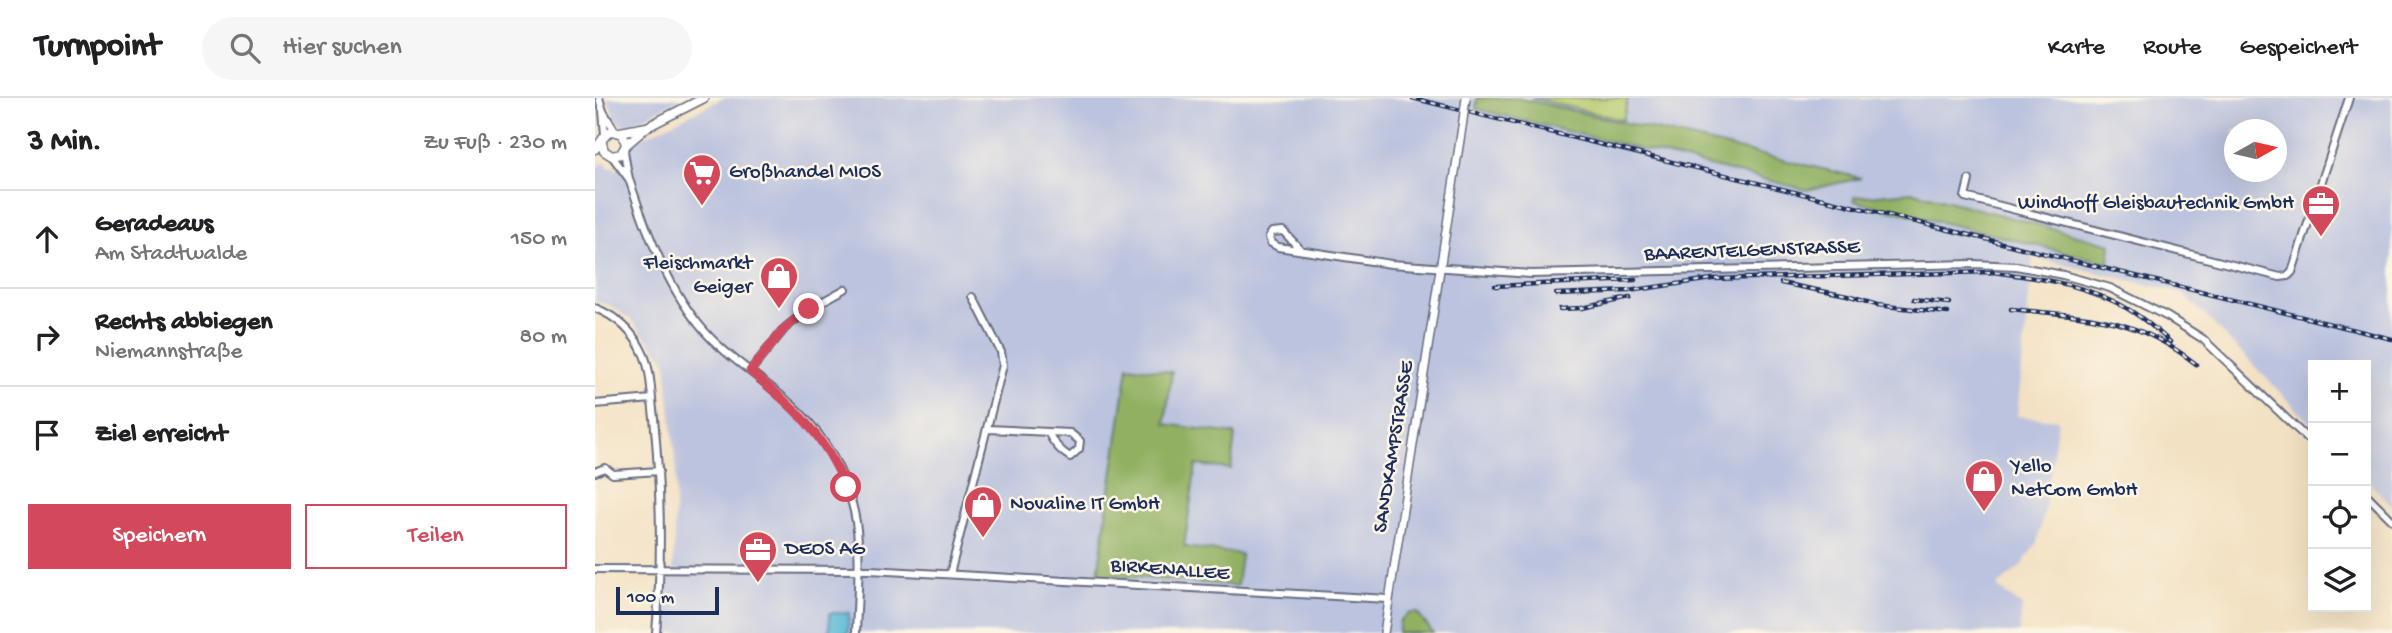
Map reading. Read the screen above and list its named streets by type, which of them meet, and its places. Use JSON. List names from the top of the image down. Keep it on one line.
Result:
{"streets":{"street":["BAARENTELGENSTRASSE","SANDKAMPSTRASSE","BIRKENALLEE"]},"crossings":[["BAARENTELGENSTRASSE","SANDKAMPSTRASSE"],["SANDKAMPSTRASSE","BIRKENALLEE"]],"places":{"supermarket":["Großhandel MIOS"],"office":["Windhoff Gleisbautechnik GmbH","DEOS AG"],"shop":["Fleischmarkt Geiger","Yello NetCom GmbH","Novaline IT GmbH"]},"scale_bar":"100 m","north":"right","page":{"header":"Turnpoint","search":"Hier suchen","nav":["Karte","Route","Gespeichert"],"heading":["3 Min.","Zu Fuß · 230 m"],"list":[["Geradeaus","Am Stadtwalde","150 m"],["Rechts abbiegen","Niemannstraße","80 m"],"Ziel erreicht"],"map_buttons":["+","−"],"buttons":["Speichern","Teilen"],"scale":"100 m"}}
